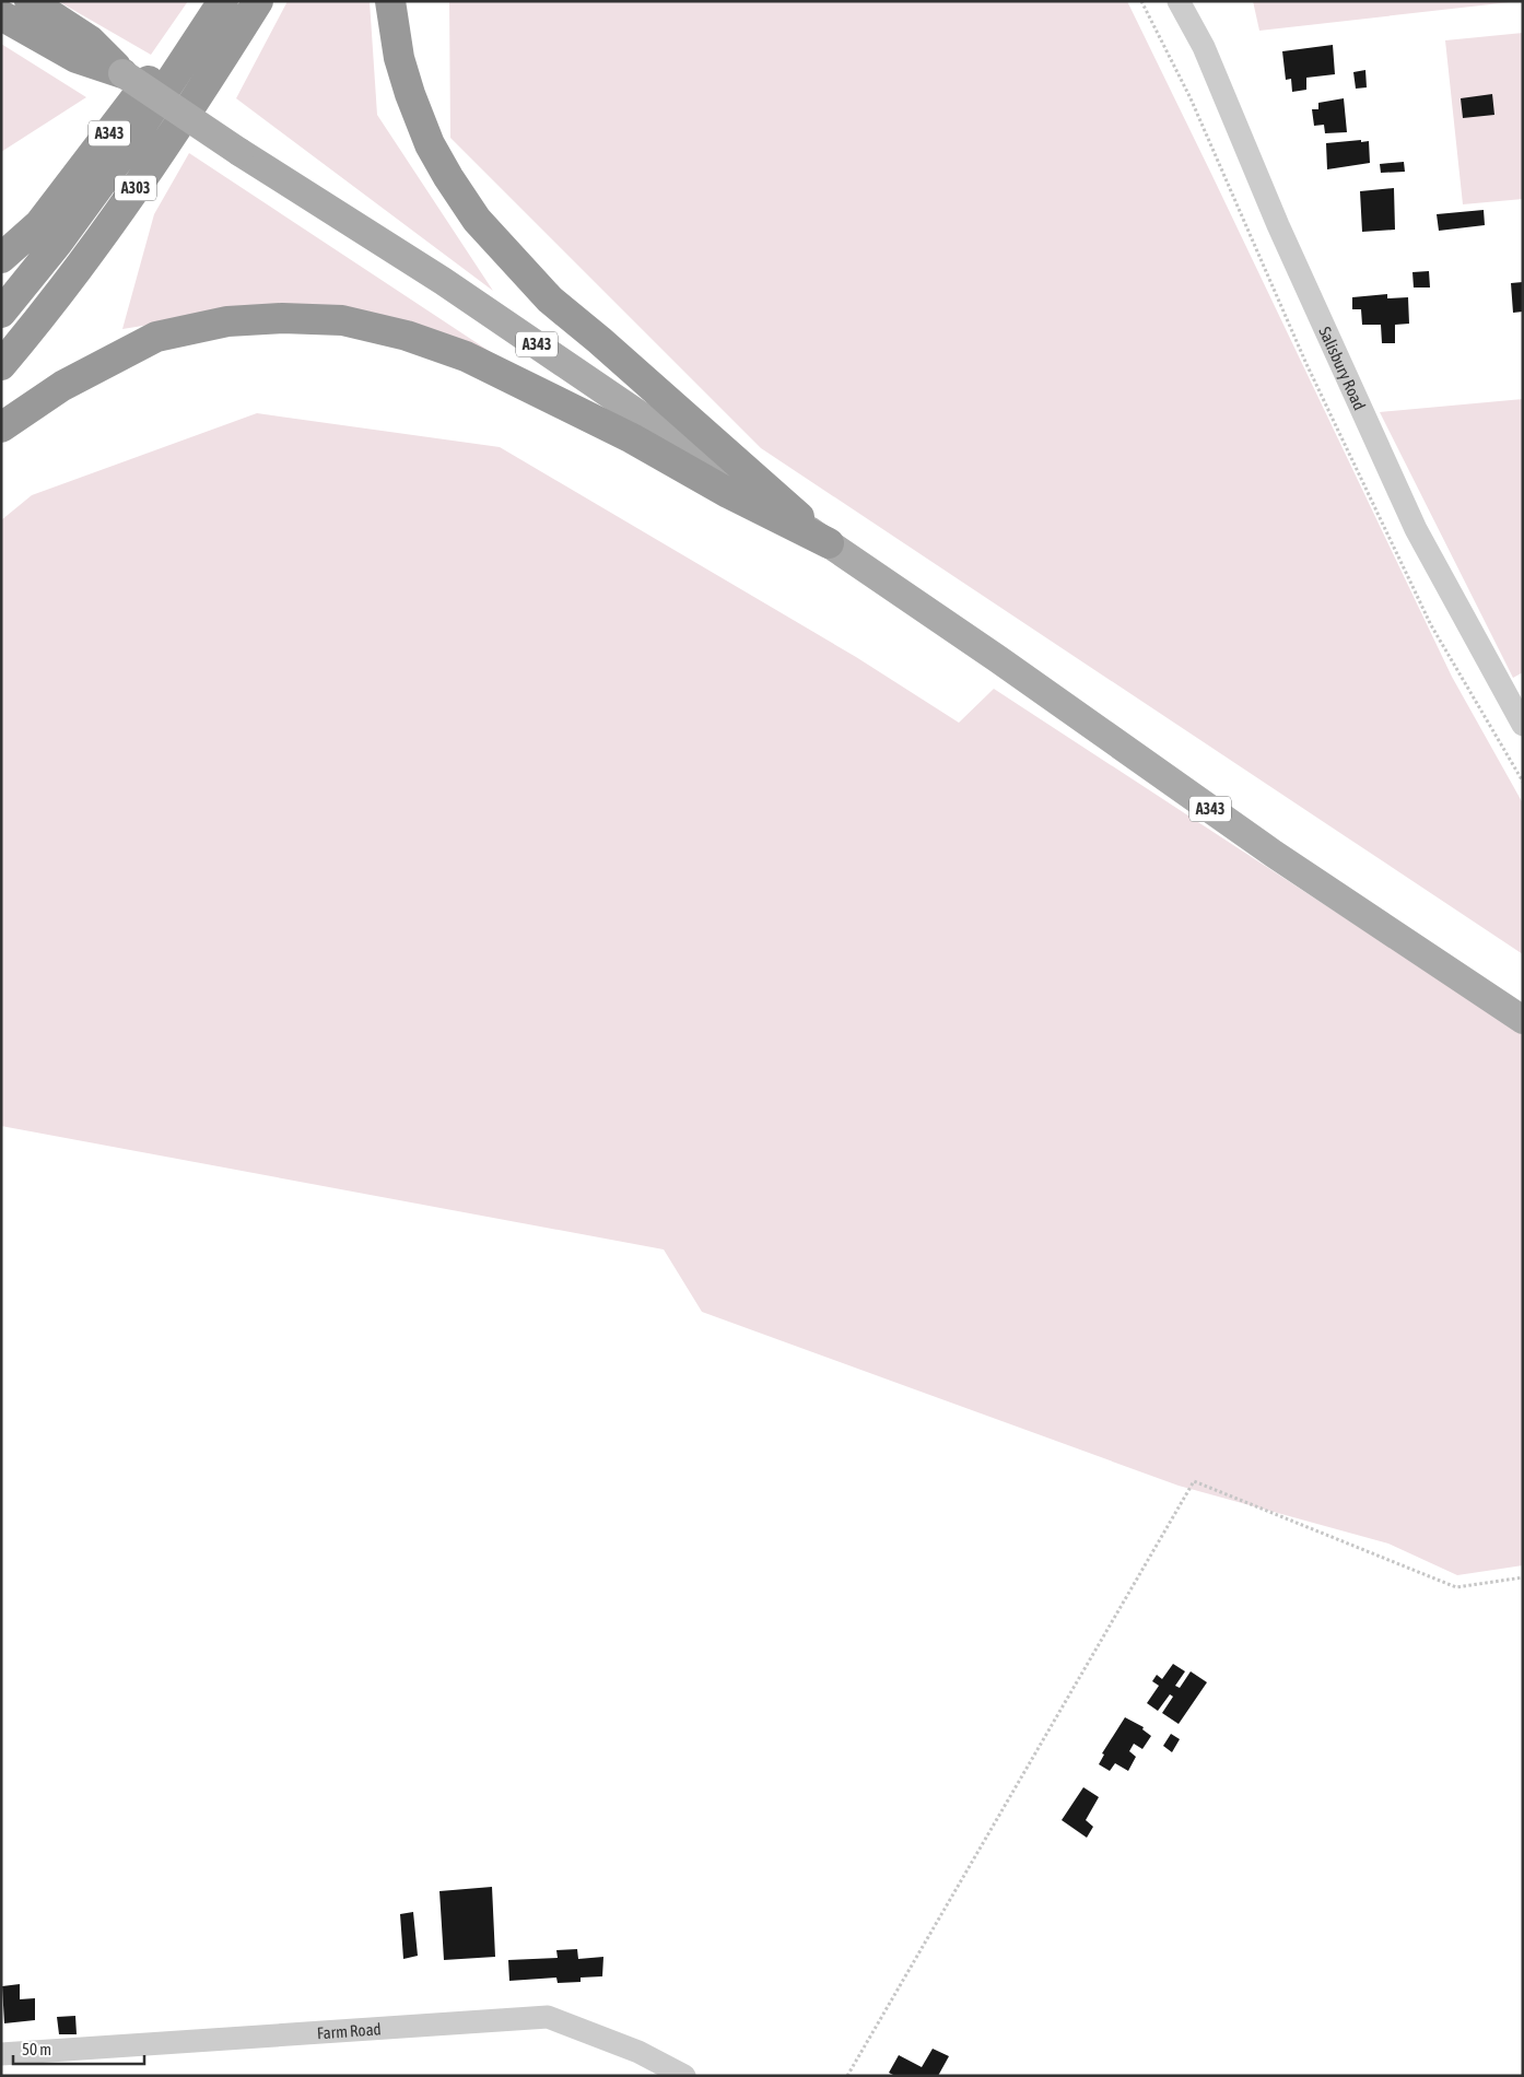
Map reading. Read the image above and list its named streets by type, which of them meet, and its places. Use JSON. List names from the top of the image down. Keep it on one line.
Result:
{"streets":{"highway":["A343","A303"],"street":["Salisbury Road","Farm Road"]},"crossings":[["A343","A303"]],"scale_bar":"50 m"}
